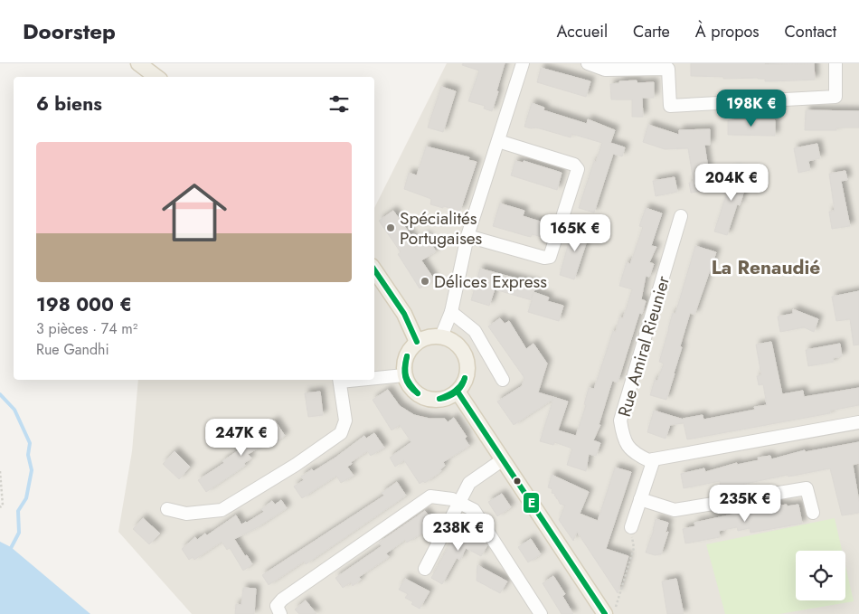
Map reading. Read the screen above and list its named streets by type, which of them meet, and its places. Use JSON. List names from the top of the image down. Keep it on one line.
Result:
{"streets":{"street":["Rue Amiral Rieunier"]},"districts":["La Renaudié"],"places":["Spécialités Portugaises","Délices Express"],"lines":["transit line E"],"page":{"header":"Doorstep","nav":["Accueil","Carte","À propos","Contact"],"heading":"6 biens","price":["198K €","204K €","165K €","247K €","235K €","238K €"],"list":[{"name":"198 000 €","note":"3 pièces · 74 m² · Rue Gandhi"}]}}
